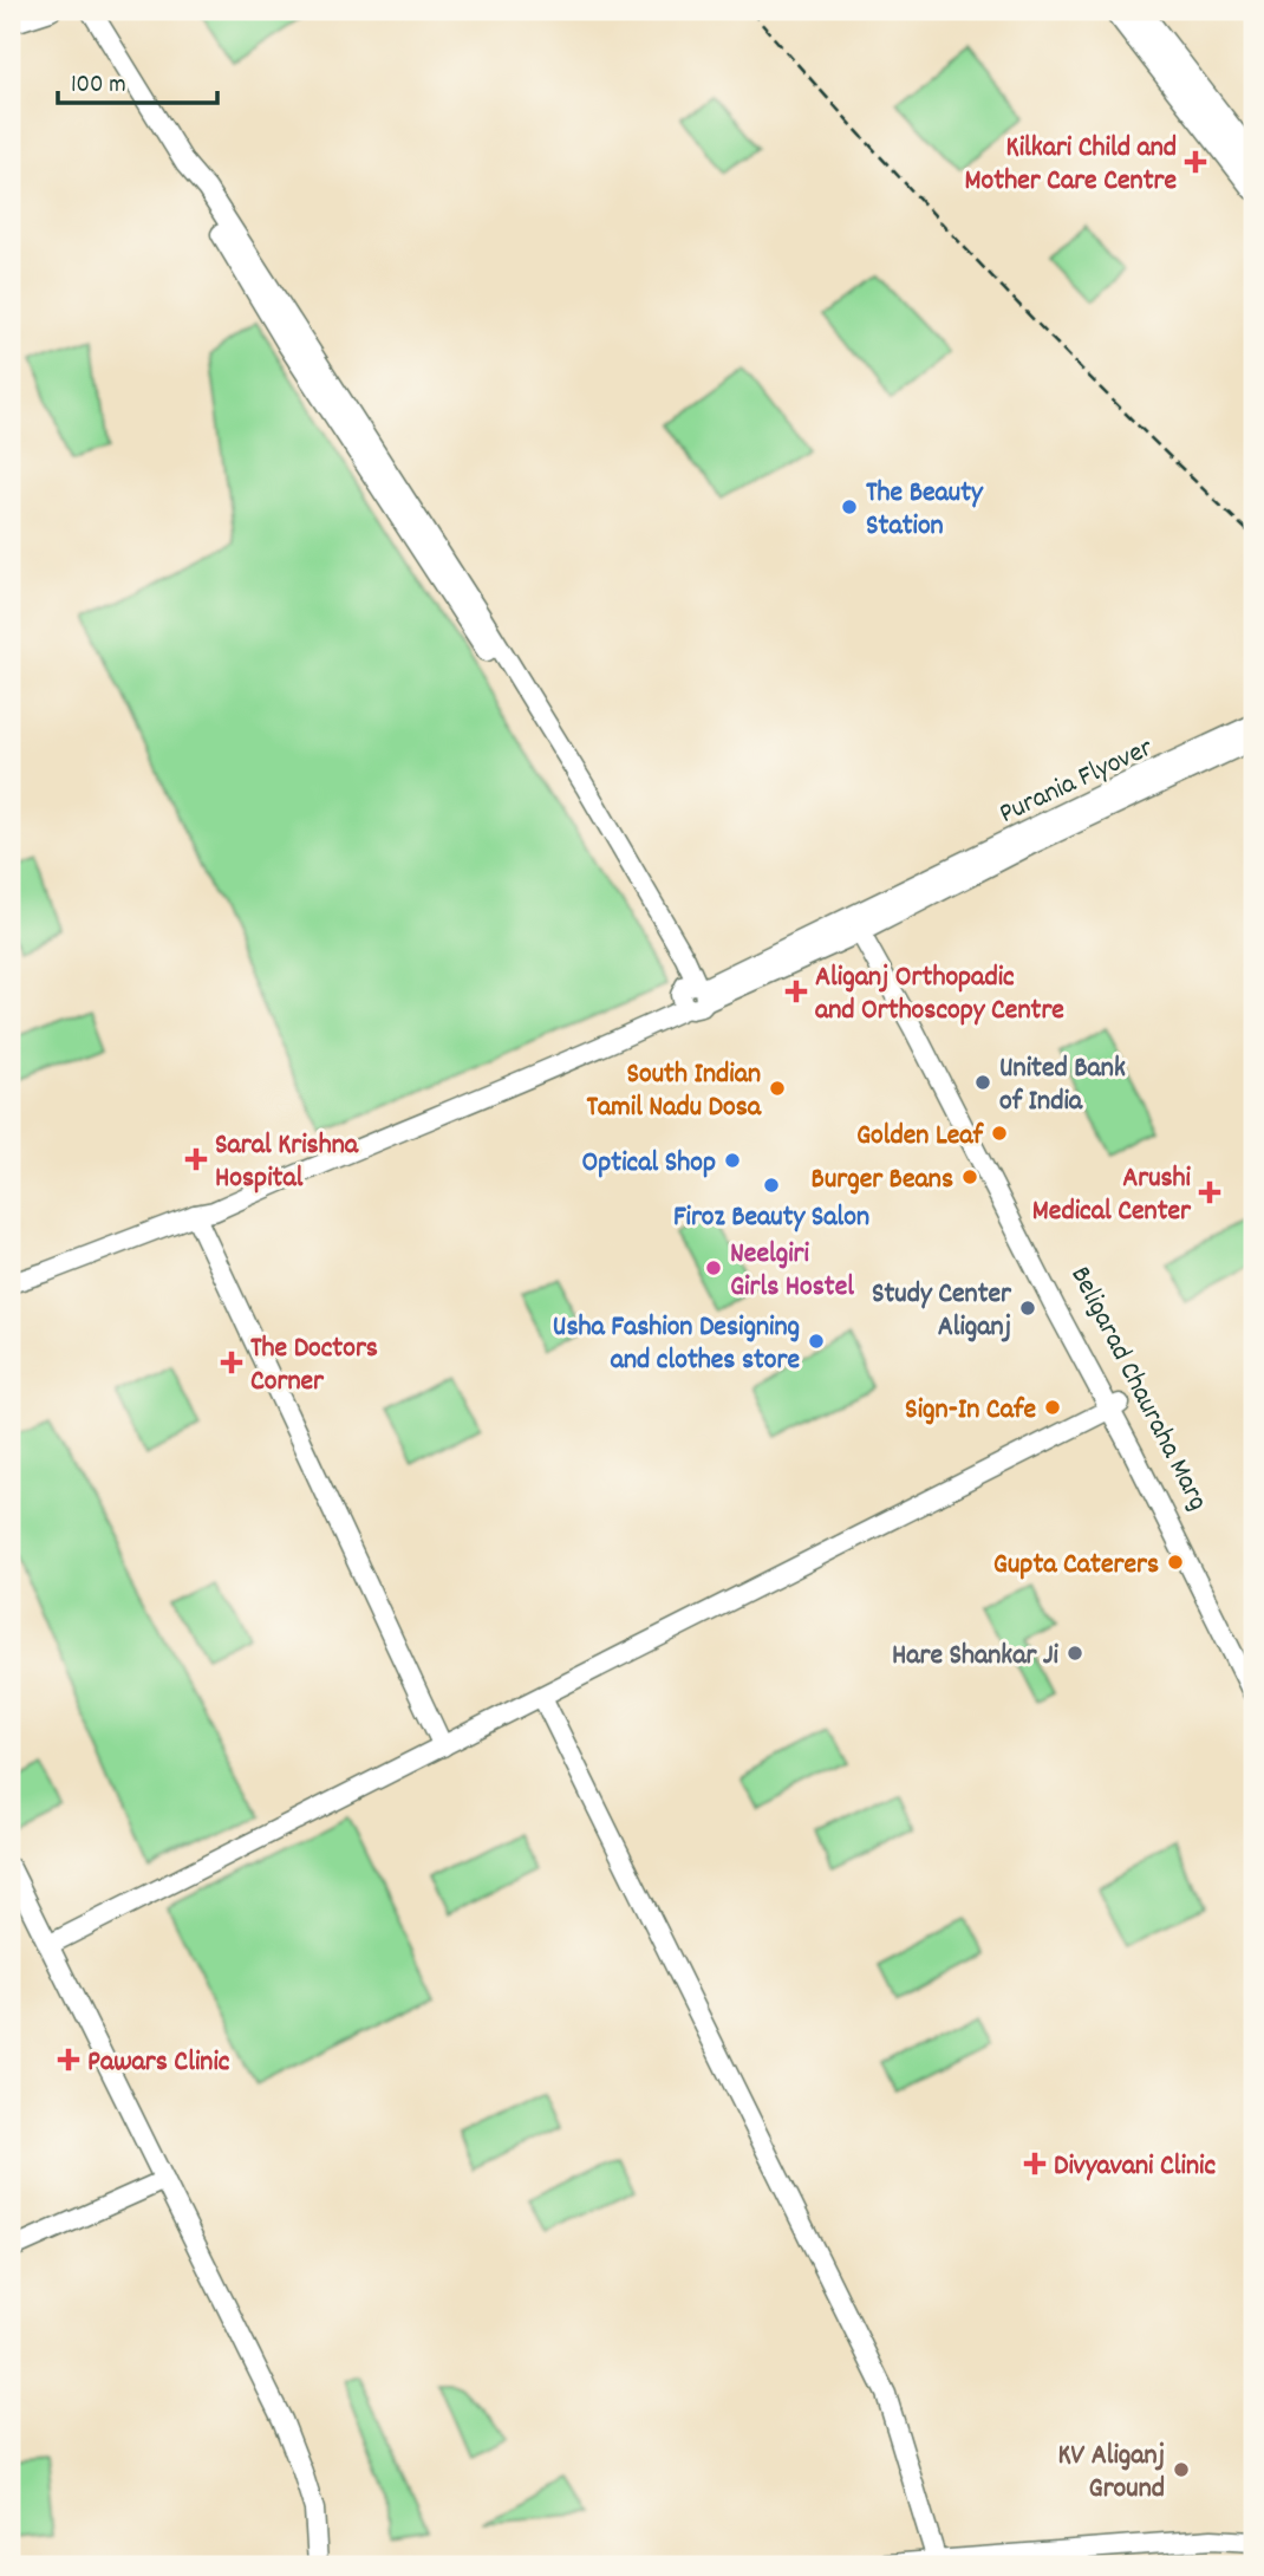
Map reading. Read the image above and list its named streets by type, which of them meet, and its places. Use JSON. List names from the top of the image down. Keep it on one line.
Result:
{"streets":{"street":["Purania Flyover","Beligarad Chauraha Marg"]},"places":{"health":["Kilkari Child and Mother Care Centre","Aliganj Orthopadic and Orthoscopy Centre","Saral Krishna Hospital","Arushi Medical Center","The Doctors Corner","Pawars Clinic","Divyavani Clinic"],"other":["The Beauty Station","United Bank of India","South Indian Tamil Nadu Dosa","Golden Leaf","Optical Shop","Burger Beans","Firoz Beauty Salon","Neelgiri Girls Hostel","Study Center Aliganj","Usha Fashion Designing and clothes store","Sign-In Cafe","Gupta Caterers","Hare Shankar Ji","KV Aliganj Ground"]},"scale_bar":"100 m"}
